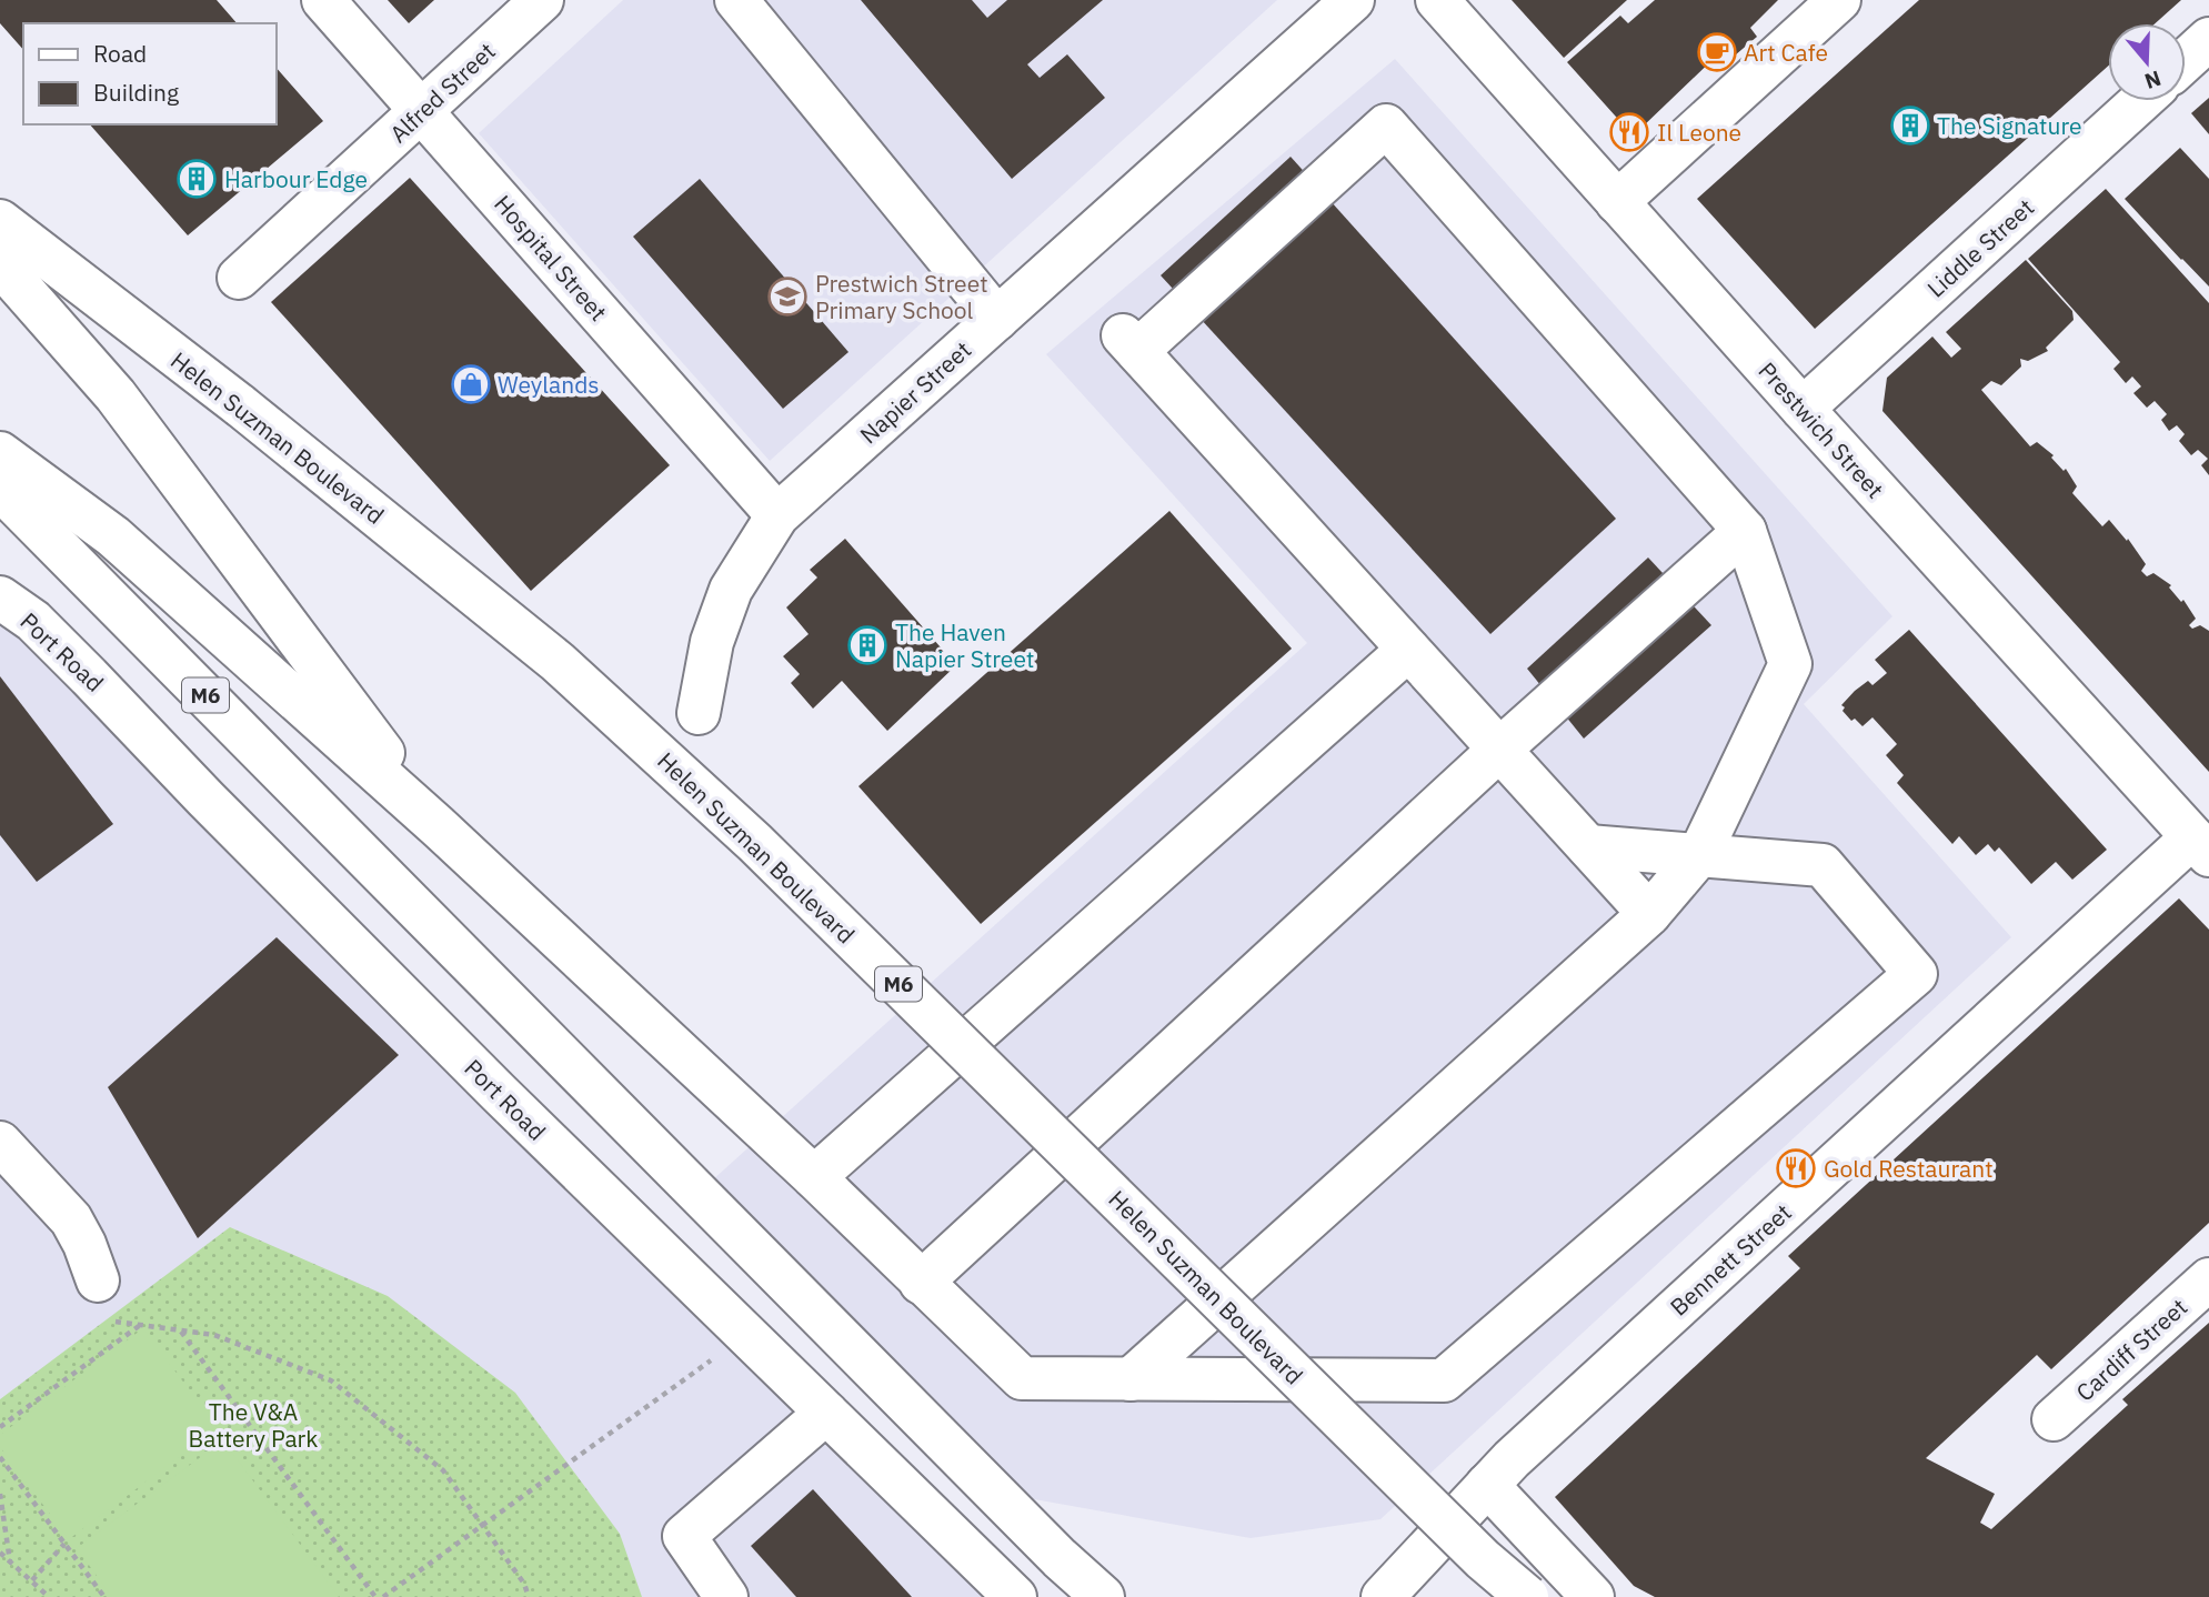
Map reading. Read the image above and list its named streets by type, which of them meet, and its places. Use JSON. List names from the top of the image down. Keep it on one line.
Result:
{"streets":{"street":["Alfred Street","Liddle Street","Hospital Street","Napier Street","Prestwich Street","Helen Suzman Boulevard","Port Road","M6","Bennett Street","Cardiff Street"]},"crossings":[["Alfred Street","Hospital Street"],["Liddle Street","Prestwich Street"],["Hospital Street","Napier Street"],["Prestwich Street","Bennett Street"]],"parks":["The V&A Battery Park"],"places":{"cafe":["Art Cafe"],"building":["The Signature","Harbour Edge","The Haven Napier Street"],"restaurant":["Il Leone","Gold Restaurant"],"school or university":["Prestwich Street Primary School"],"shop":["Weylands"]},"legend":["Road","Building"],"north":"bottom"}
